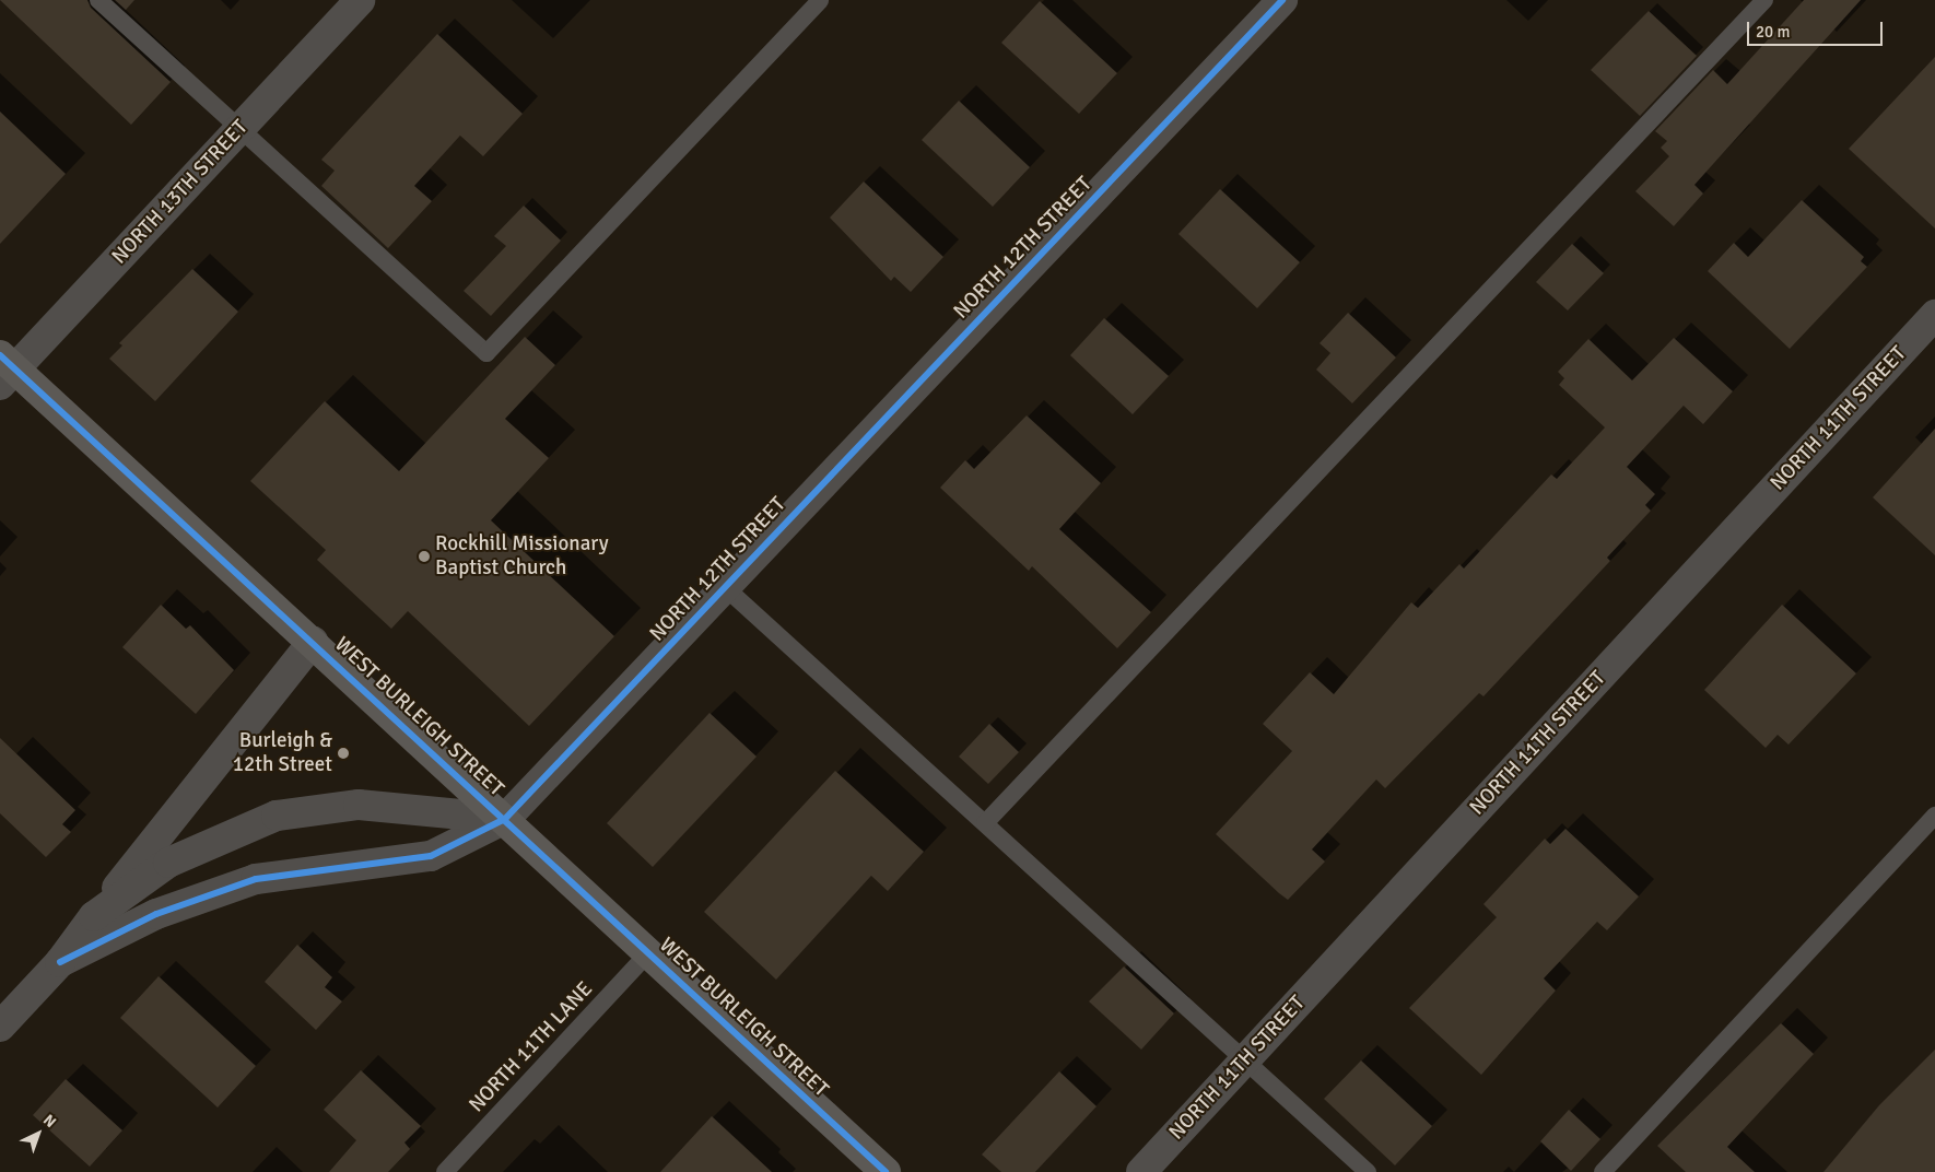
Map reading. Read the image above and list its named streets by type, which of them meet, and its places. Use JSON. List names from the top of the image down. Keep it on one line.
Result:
{"streets":{"street":["NORTH 13TH STREET","NORTH 12TH STREET","NORTH 11TH STREET","WEST BURLEIGH STREET"],"lane":["NORTH 11TH LANE"]},"crossings":[["NORTH 13TH STREET","WEST BURLEIGH STREET"],["NORTH 12TH STREET","WEST BURLEIGH STREET"],["WEST BURLEIGH STREET","NORTH 11TH LANE"]],"places":["Rockhill Missionary Baptist Church","Burleigh & 12th Street"],"scale_bar":"20 m","north":"top right"}
